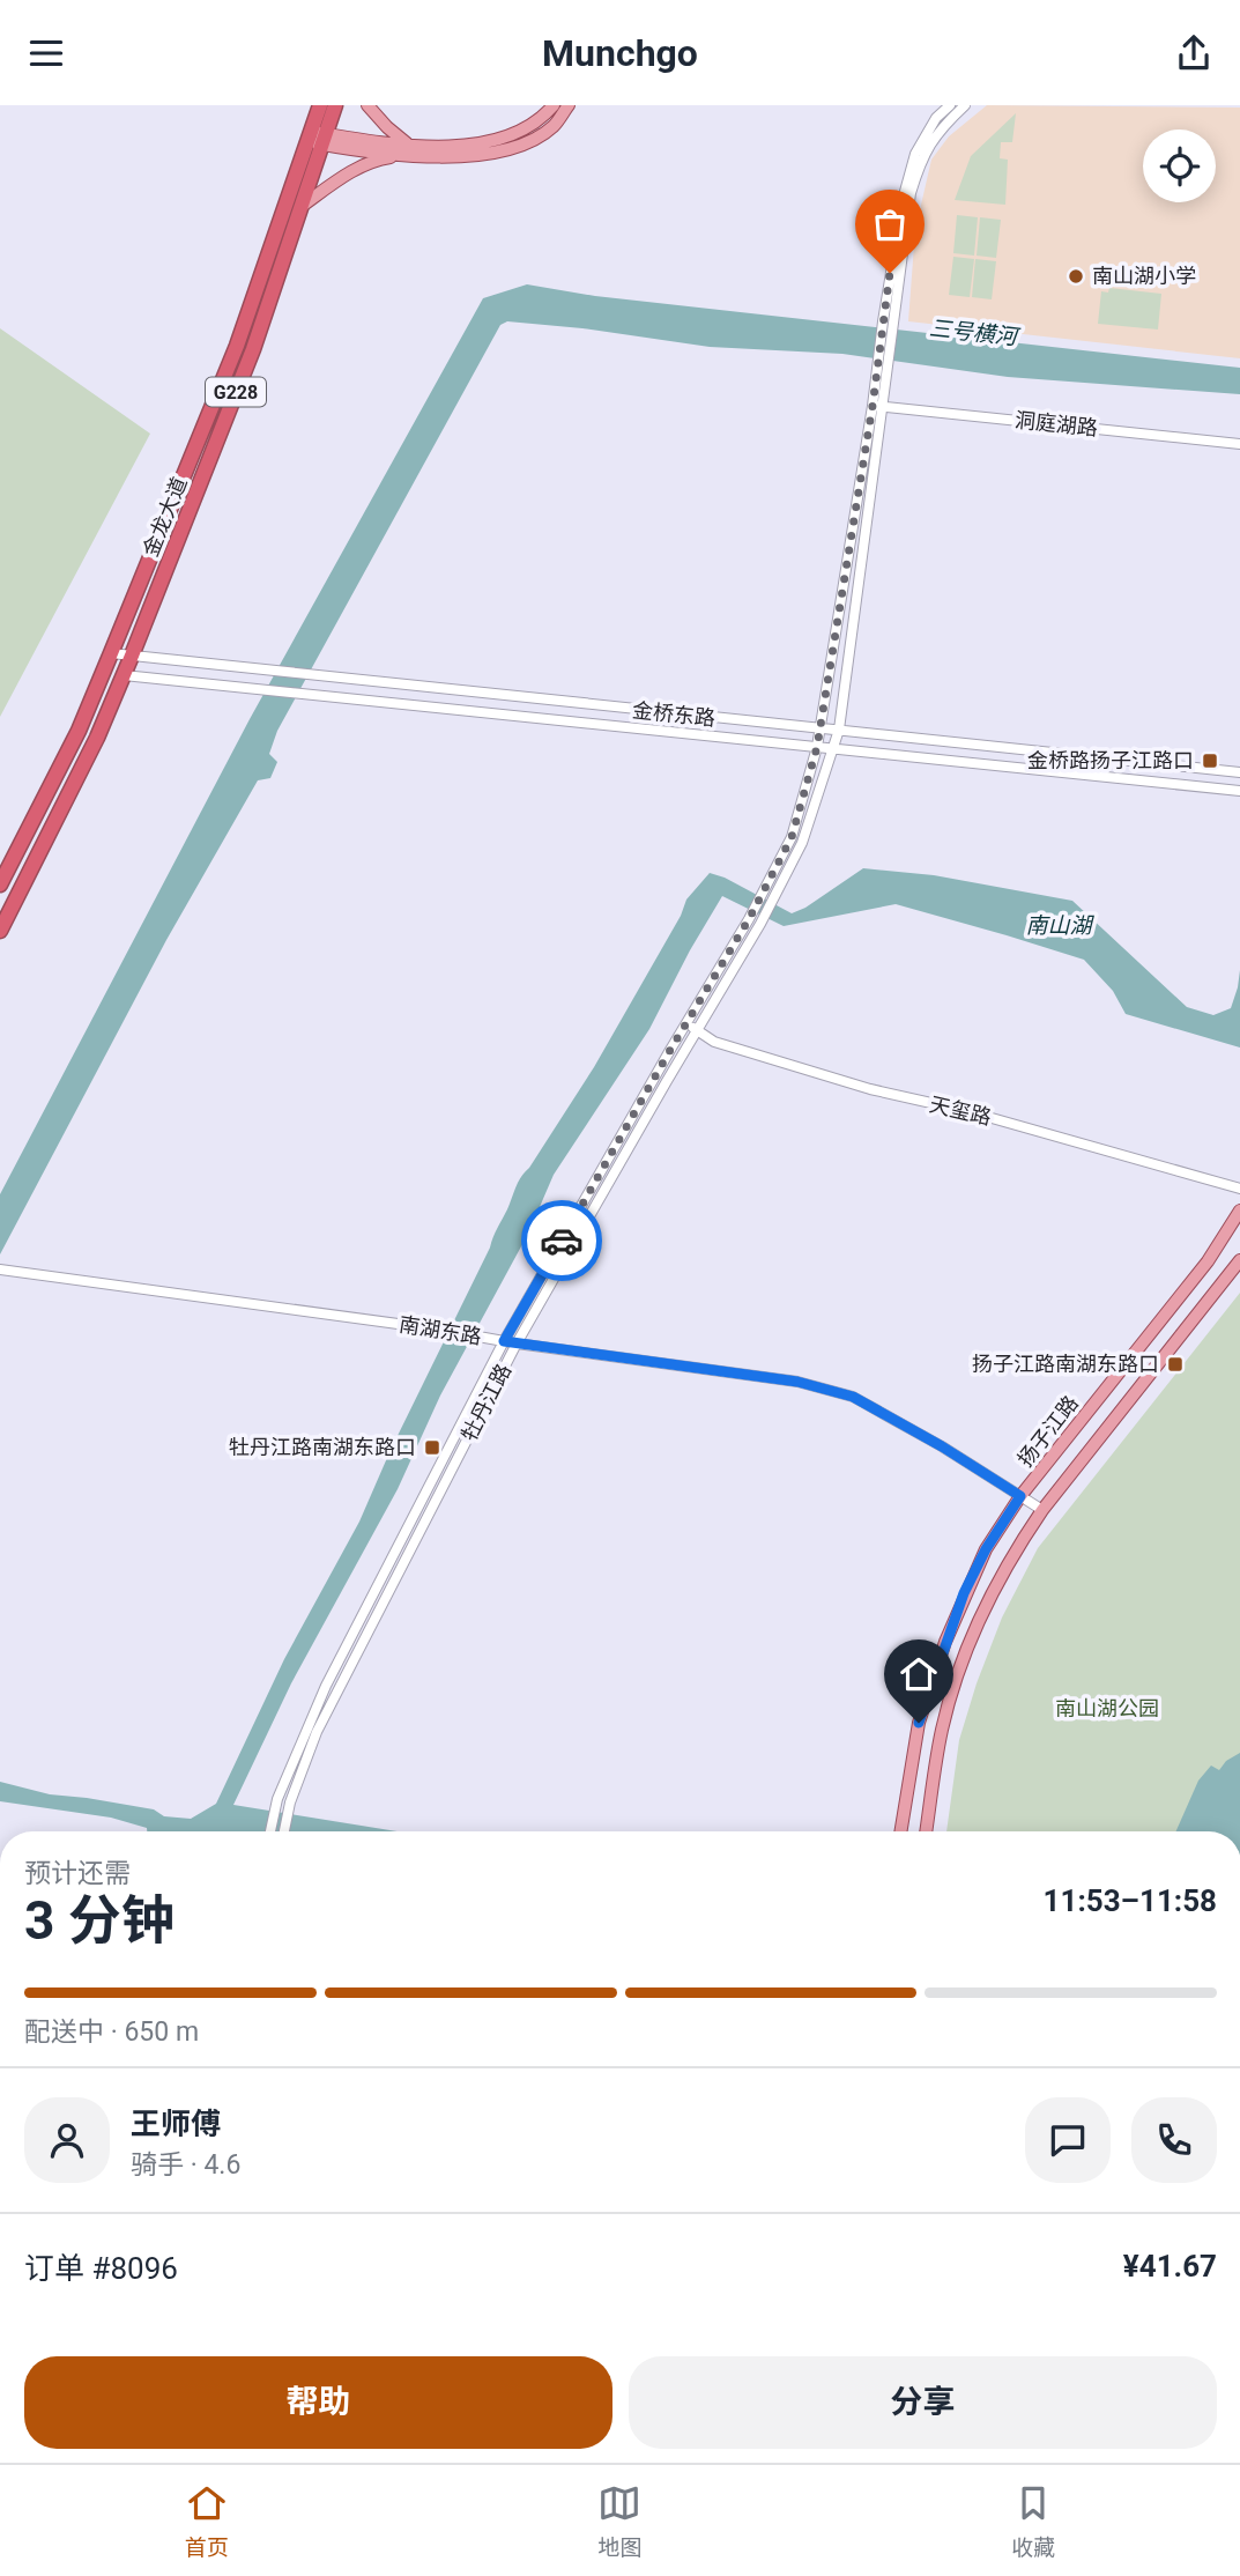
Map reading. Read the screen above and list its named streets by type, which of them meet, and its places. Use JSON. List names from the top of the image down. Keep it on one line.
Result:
{"streets":{"highway":["G228","金龙大道"],"main road":["金桥东路","扬子江路"],"street":["洞庭湖路","天玺路","南湖东路","牡丹江路"]},"crossings":[["洞庭湖路","牡丹江路"],["金龙大道","金桥东路"],["金桥东路","牡丹江路"],["天玺路","牡丹江路"],["南湖东路","牡丹江路"],["南湖东路","扬子江路"]],"water":["三号横河","南山湖"],"parks":["南山湖公园"],"places":{"other":["南山湖小学"],"transit":["金桥路扬子江路口","扬子江路南湖东路口","牡丹江路南湖东路口"]},"page":{"header":"Munchgo","heading":["3 分钟","预计还需","11:53–11:58"],"panel":["王师傅","骑手 · 4.6","订单 #8096","¥41.67"],"bar":"配送中 · 650 m","buttons":["帮助","分享"],"tabs":["首页","地图","收藏"]}}
